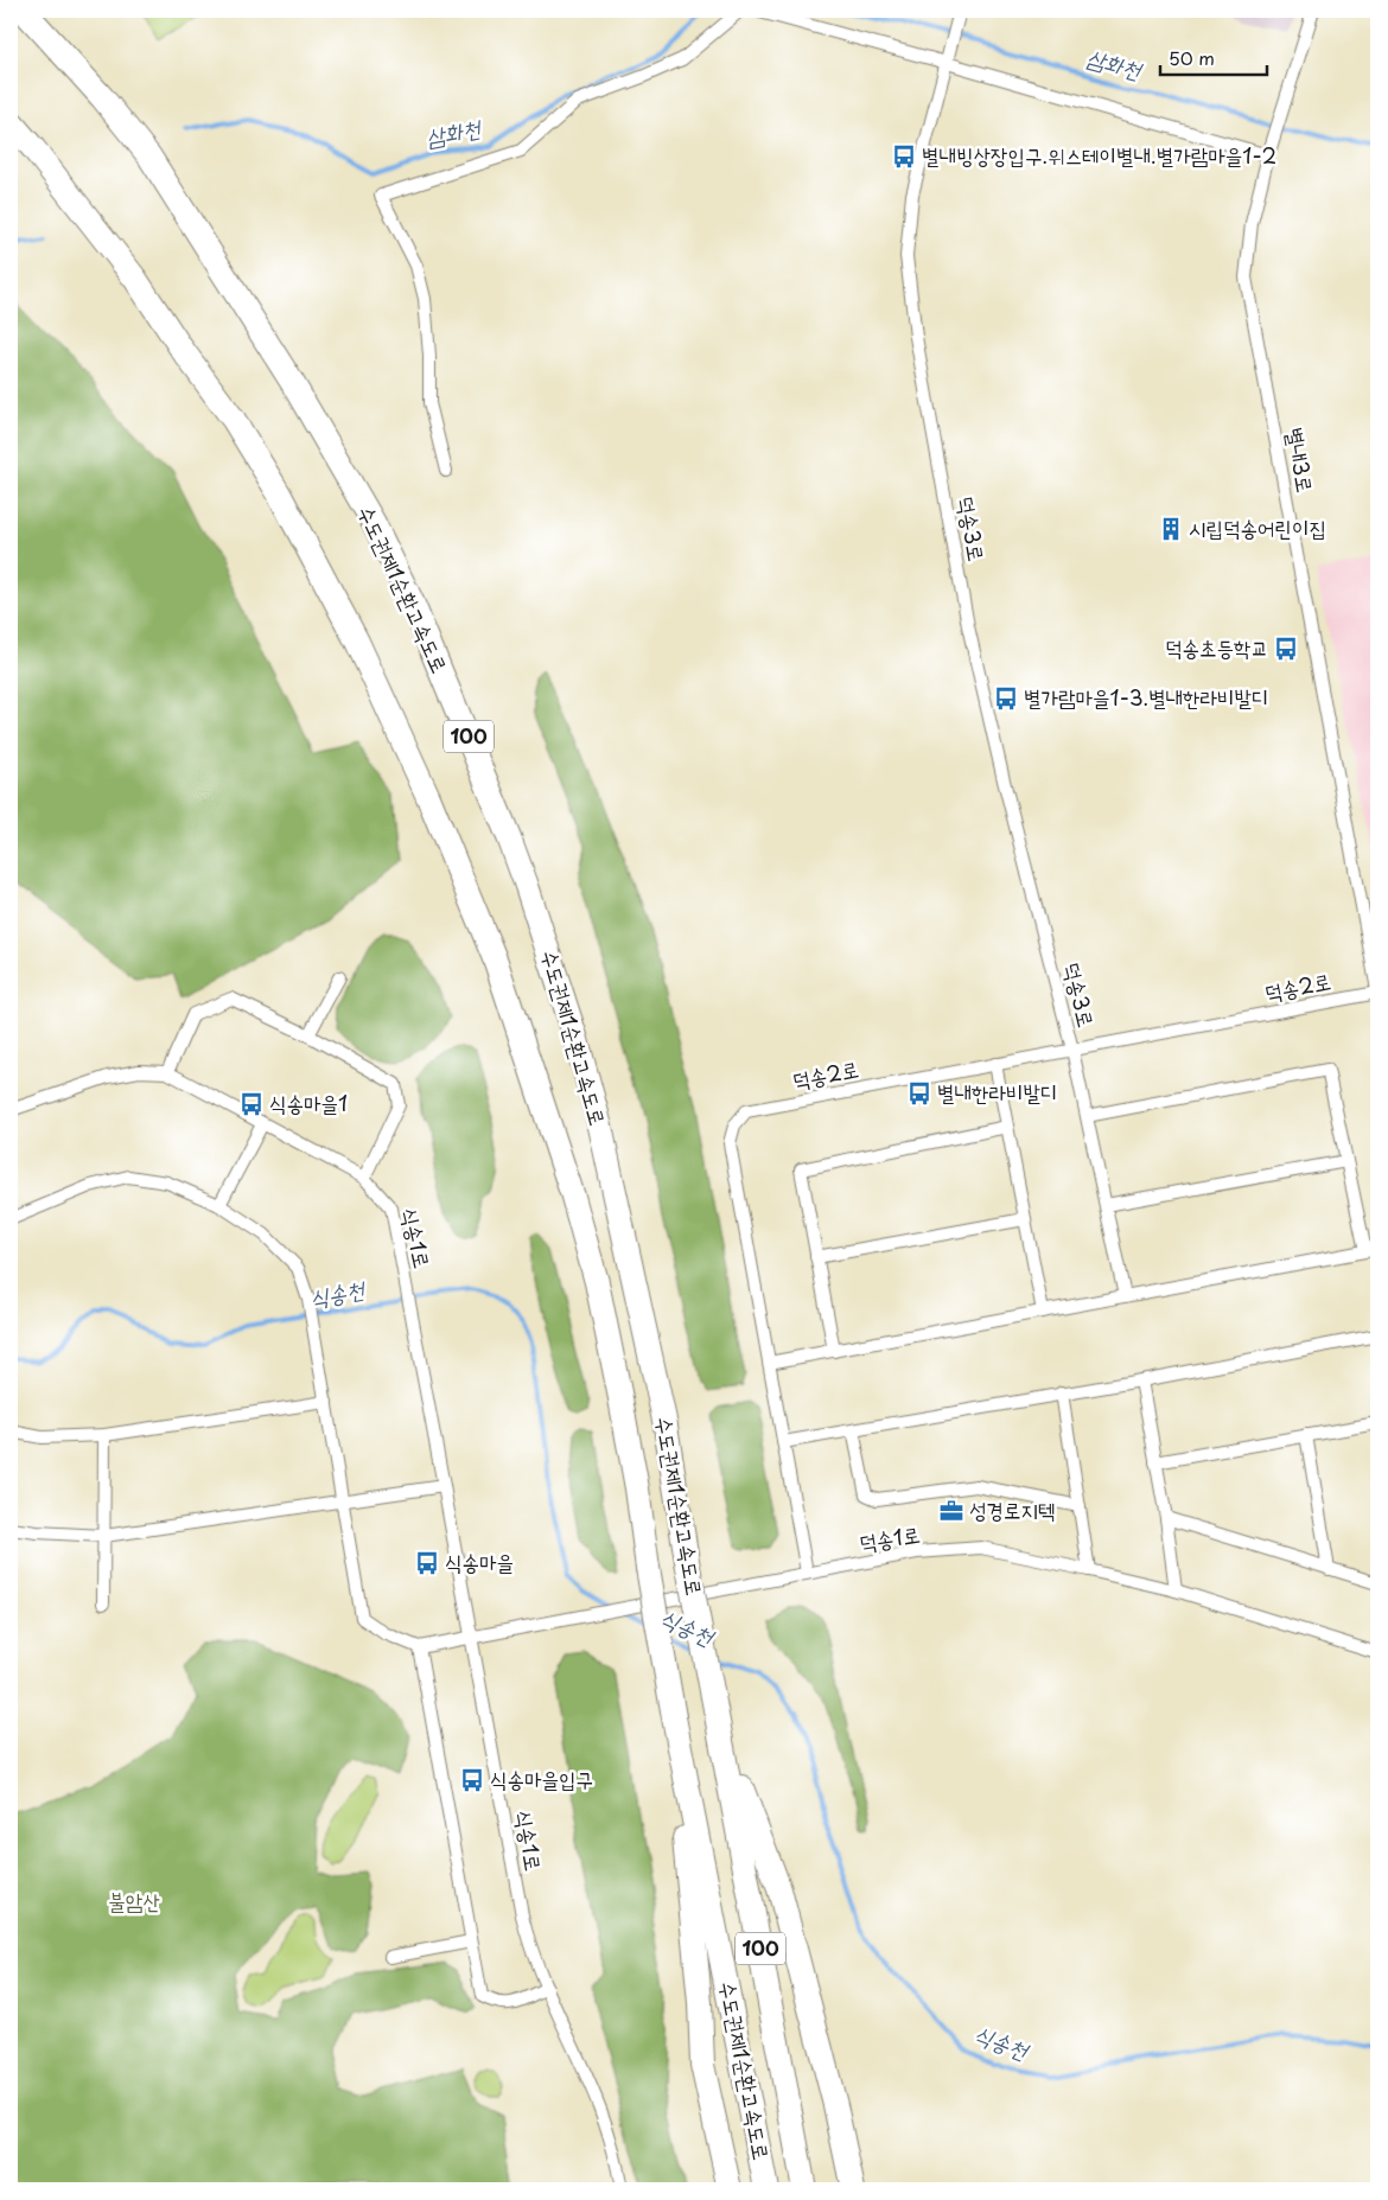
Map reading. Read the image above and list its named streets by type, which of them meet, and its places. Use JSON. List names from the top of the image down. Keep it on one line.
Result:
{"streets":{"highway":["수도권제1순환고속도로","100"],"street":["별내3로","덕송3로","덕송2로","식송1로","덕송1로"]},"crossings":[["별내3로","덕송2로"],["덕송3로","덕송2로"],["덕송2로","덕송1로"],["식송1로","덕송1로"]],"water":["삼화천","식송천"],"parks":["불암산"],"places":{"bus stop":["별내빙상장입구.위스테이별내.별가람마을1-2","덕송초등학교","별가람마을1-3.별내한라비발디","별내한라비발디","식송마을1","식송마을","식송마을입구"],"building":["시립덕송어린이집"],"office":["성경로지텍"]},"scale_bar":"50 m"}
